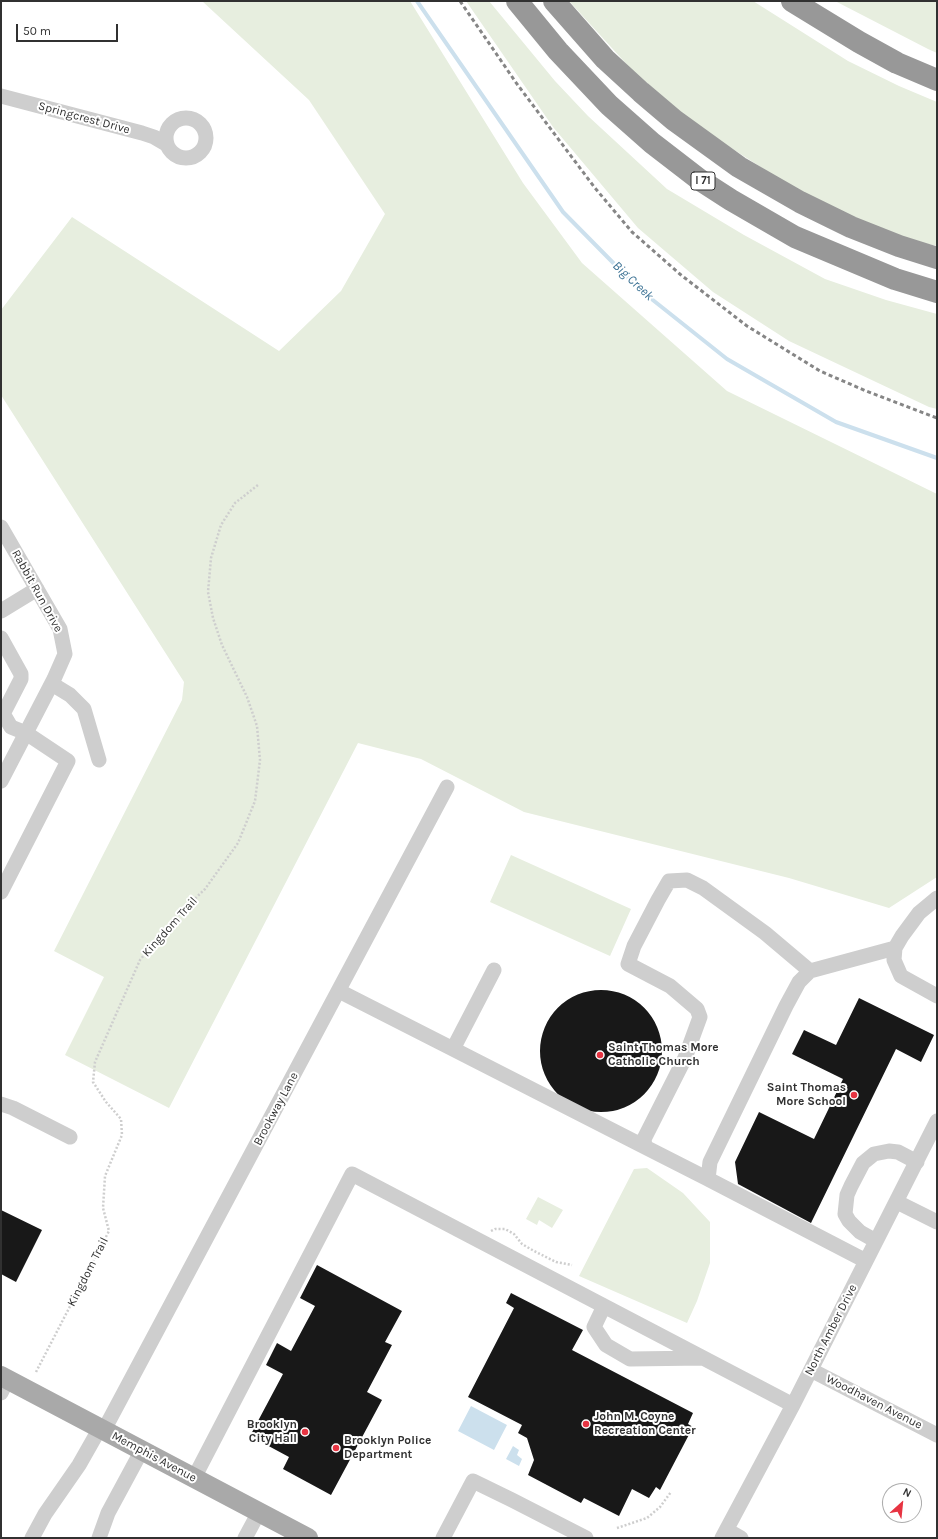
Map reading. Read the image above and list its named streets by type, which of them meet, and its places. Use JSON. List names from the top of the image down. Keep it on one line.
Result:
{"streets":{"highway":["I 71"],"main road":["Memphis Avenue"],"street":["Springcrest Drive","Rabbit Run Drive","Brookway Lane","North Amber Drive","Woodhaven Avenue"],"path":["Kingdom Trail"]},"crossings":[["Brookway Lane","Memphis Avenue"],["North Amber Drive","Woodhaven Avenue"]],"water":["Big Creek"],"places":["Saint Thomas More Catholic Church","Saint Thomas More School","John M. Coyne Recreation Center","Brooklyn City Hall","Brooklyn Police Department"],"scale_bar":"50 m","north":"top right"}
